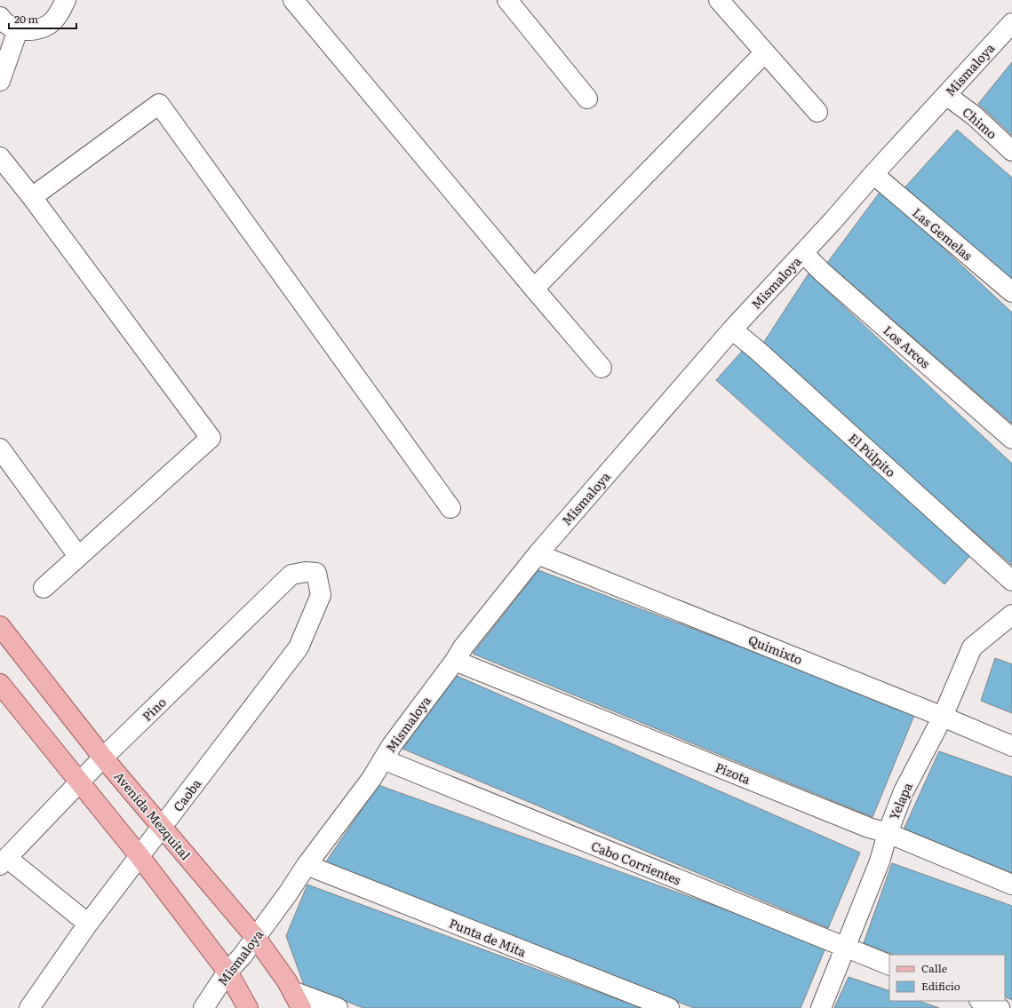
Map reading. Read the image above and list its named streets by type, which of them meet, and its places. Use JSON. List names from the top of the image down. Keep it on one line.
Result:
{"streets":{"main road":["Avenida Mezquital"],"street":["Mismaloya","Chimo","Las Gemelas","Los Arcos","El Púlpito","Quimixto","Pino","Pizota","Caoba","Yelapa","Cabo Corrientes","Punta de Mita"]},"crossings":[["Mismaloya","Chimo"],["Mismaloya","Las Gemelas"],["Mismaloya","Los Arcos"],["Mismaloya","El Púlpito"],["Mismaloya","Quimixto"],["Mismaloya","Pizota"],["Mismaloya","Avenida Mezquital"],["Mismaloya","Cabo Corrientes"],["Mismaloya","Punta de Mita"],["Quimixto","Yelapa"],["Pino","Caoba"],["Pino","Avenida Mezquital"],["Pizota","Yelapa"],["Caoba","Avenida Mezquital"],["Yelapa","Cabo Corrientes"]],"legend":["Calle","Edificio"],"scale_bar":"20 m"}
